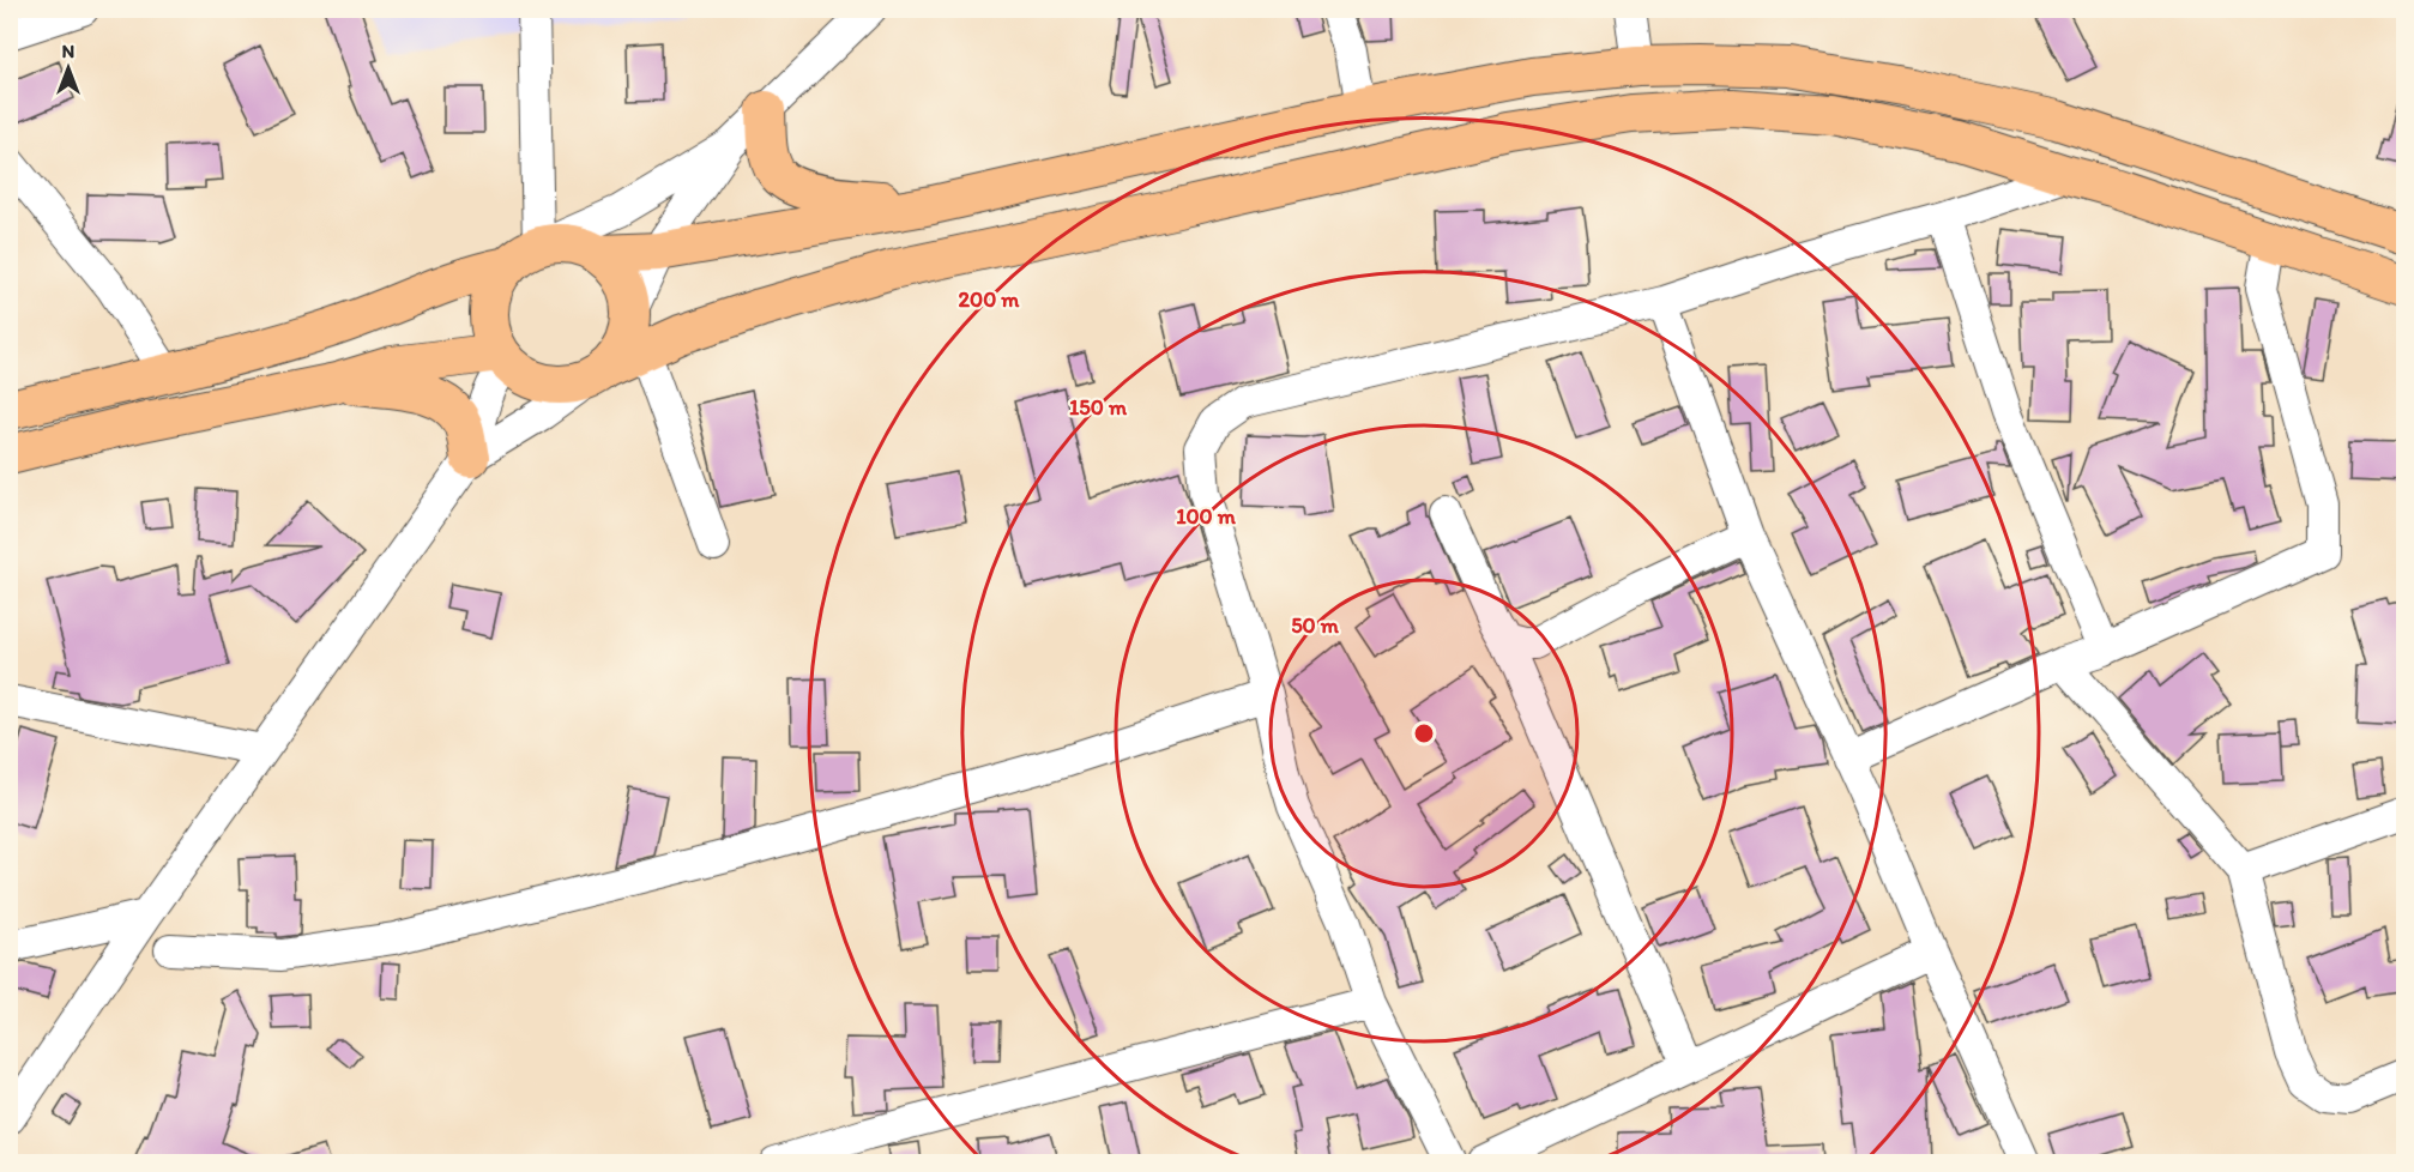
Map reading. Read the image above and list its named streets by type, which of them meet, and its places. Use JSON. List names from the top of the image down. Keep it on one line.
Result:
{"north":"top","rings":["200 m","150 m","100 m","50 m"]}
